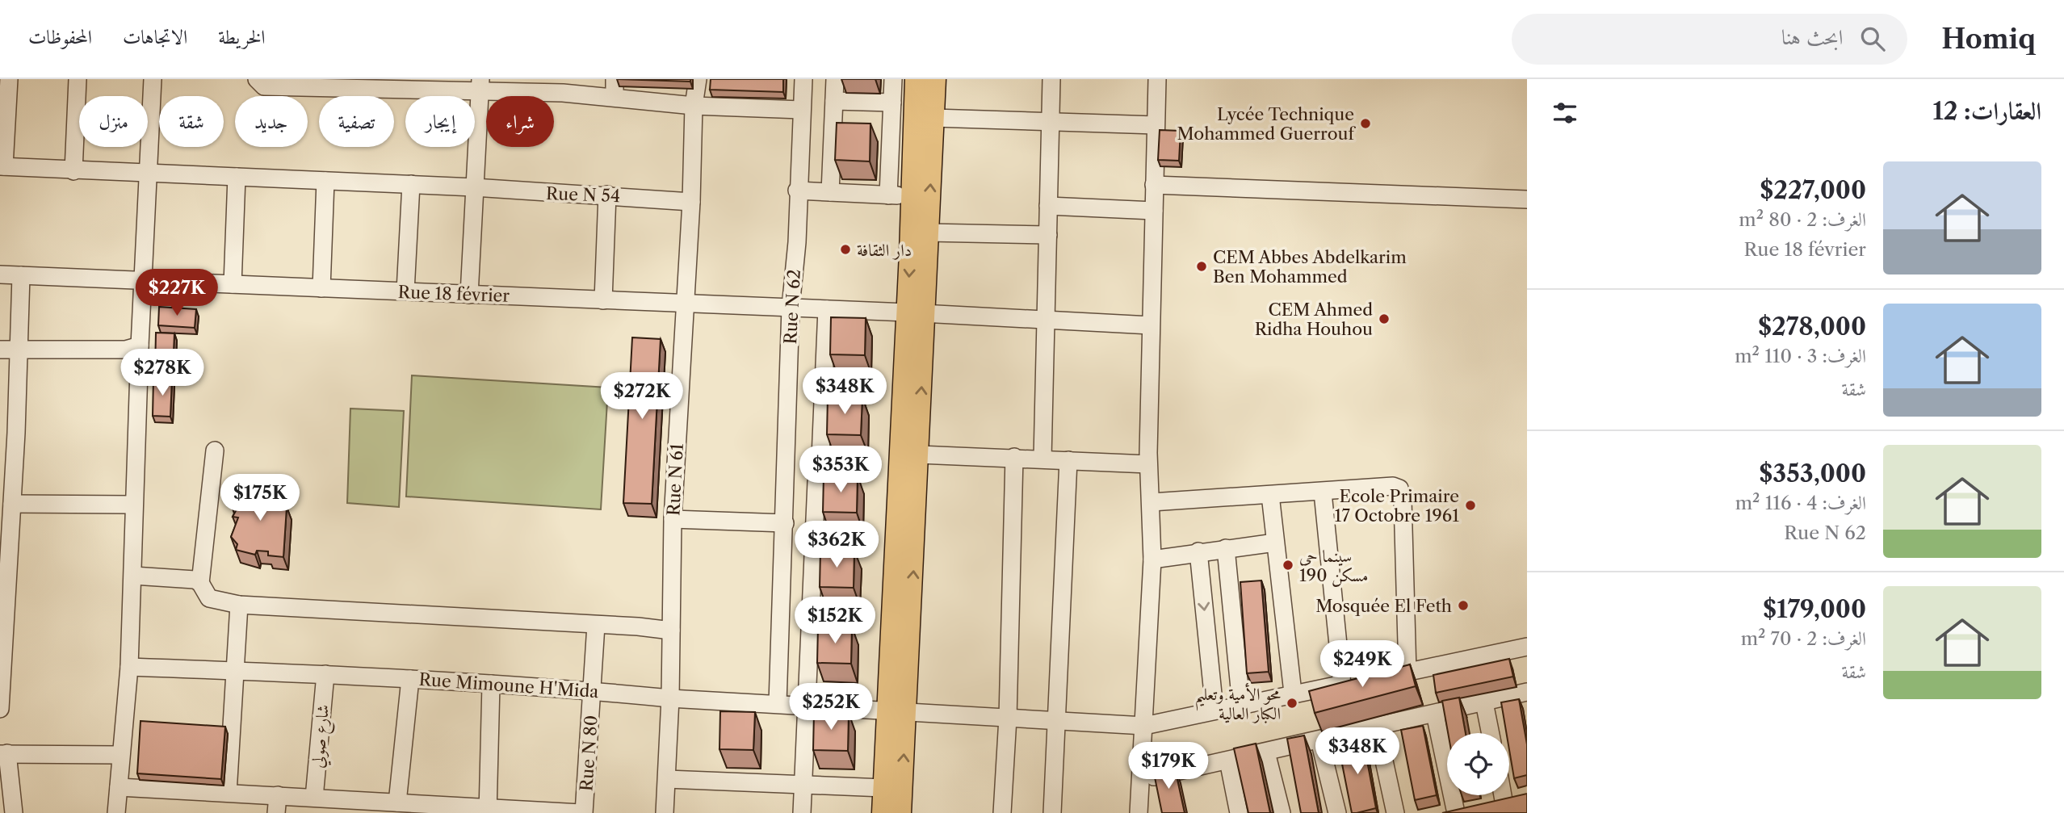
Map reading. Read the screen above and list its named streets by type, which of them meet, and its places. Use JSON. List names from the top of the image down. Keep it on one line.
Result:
{"streets":{"street":["Rue N 54","Rue 18 février","Rue N 62","Rue N 61","Rue Mimoune H'Mida","شارع صولي","Rue N 80"]},"crossings":[["Rue N 54","Rue N 61"],["Rue 18 février","Rue N 62"],["Rue 18 février","Rue N 61"],["Rue N 62","Rue Mimoune H'Mida"],["Rue N 61","Rue Mimoune H'Mida"],["Rue Mimoune H'Mida","شارع صولي"],["Rue Mimoune H'Mida","Rue N 80"]],"places":["Lycée Technique Mohammed Guerrouf","دار الثقافة","CEM Abbes Abdelkarim Ben Mohammed","CEM Ahmed Ridha Houhou","Ecole Primaire 17 Octobre 1961","سينما حي 190 مسكن","Mosquée El Feth","محو الأمية وتعليم الكبار العالية"],"page":{"header":"Homiq","search":"ابحث هنا","nav":["الخريطة","الاتجاهات","المحفوظات"],"heading":"العقارات: 12","chip":["شراء","إيجار","تصفية","جديد","شقة","منزل"],"list":[{"name":"$227,000","note":"الغرف: 2 · 80 m² · Rue 18 février"},{"name":"$278,000","note":"الغرف: 3 · 110 m² · شقة"},{"name":"$353,000","note":"الغرف: 4 · 116 m² · Rue N 62"},{"name":"$179,000","note":"الغرف: 2 · 70 m² · شقة"}],"price":["$227K","$278K","$348K","$272K","$353K","$175K","$362K","$152K","$249K","$252K","$348K","$179K"]}}
